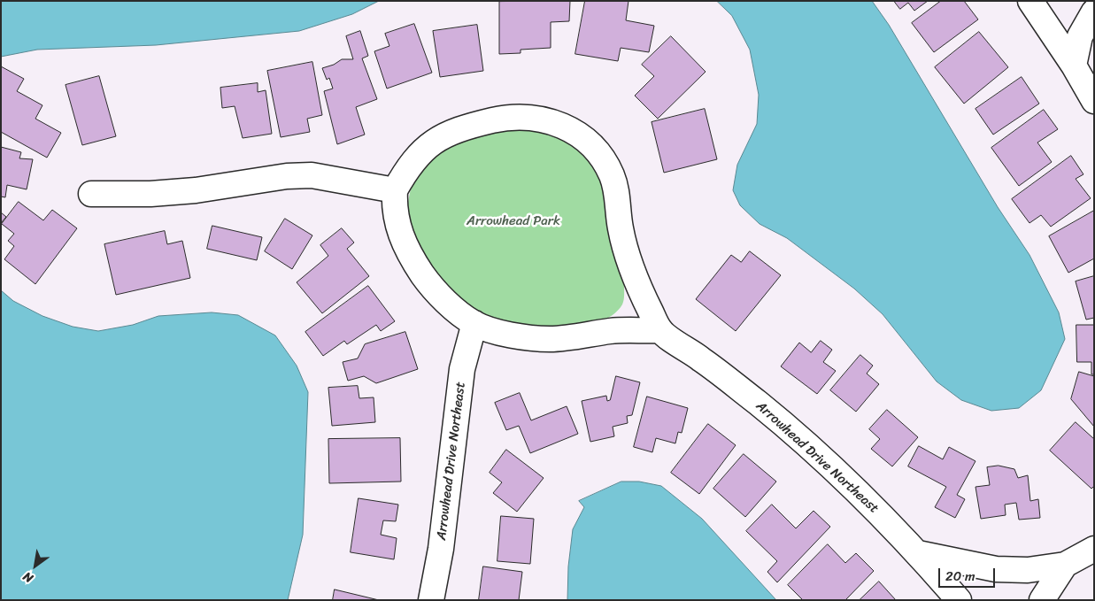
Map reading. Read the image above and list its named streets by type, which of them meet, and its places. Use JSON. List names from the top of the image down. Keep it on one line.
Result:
{"streets":{"street":["Arrowhead Drive Northeast"]},"parks":["Arrowhead Park"],"scale_bar":"20 m","north":"bottom left"}
